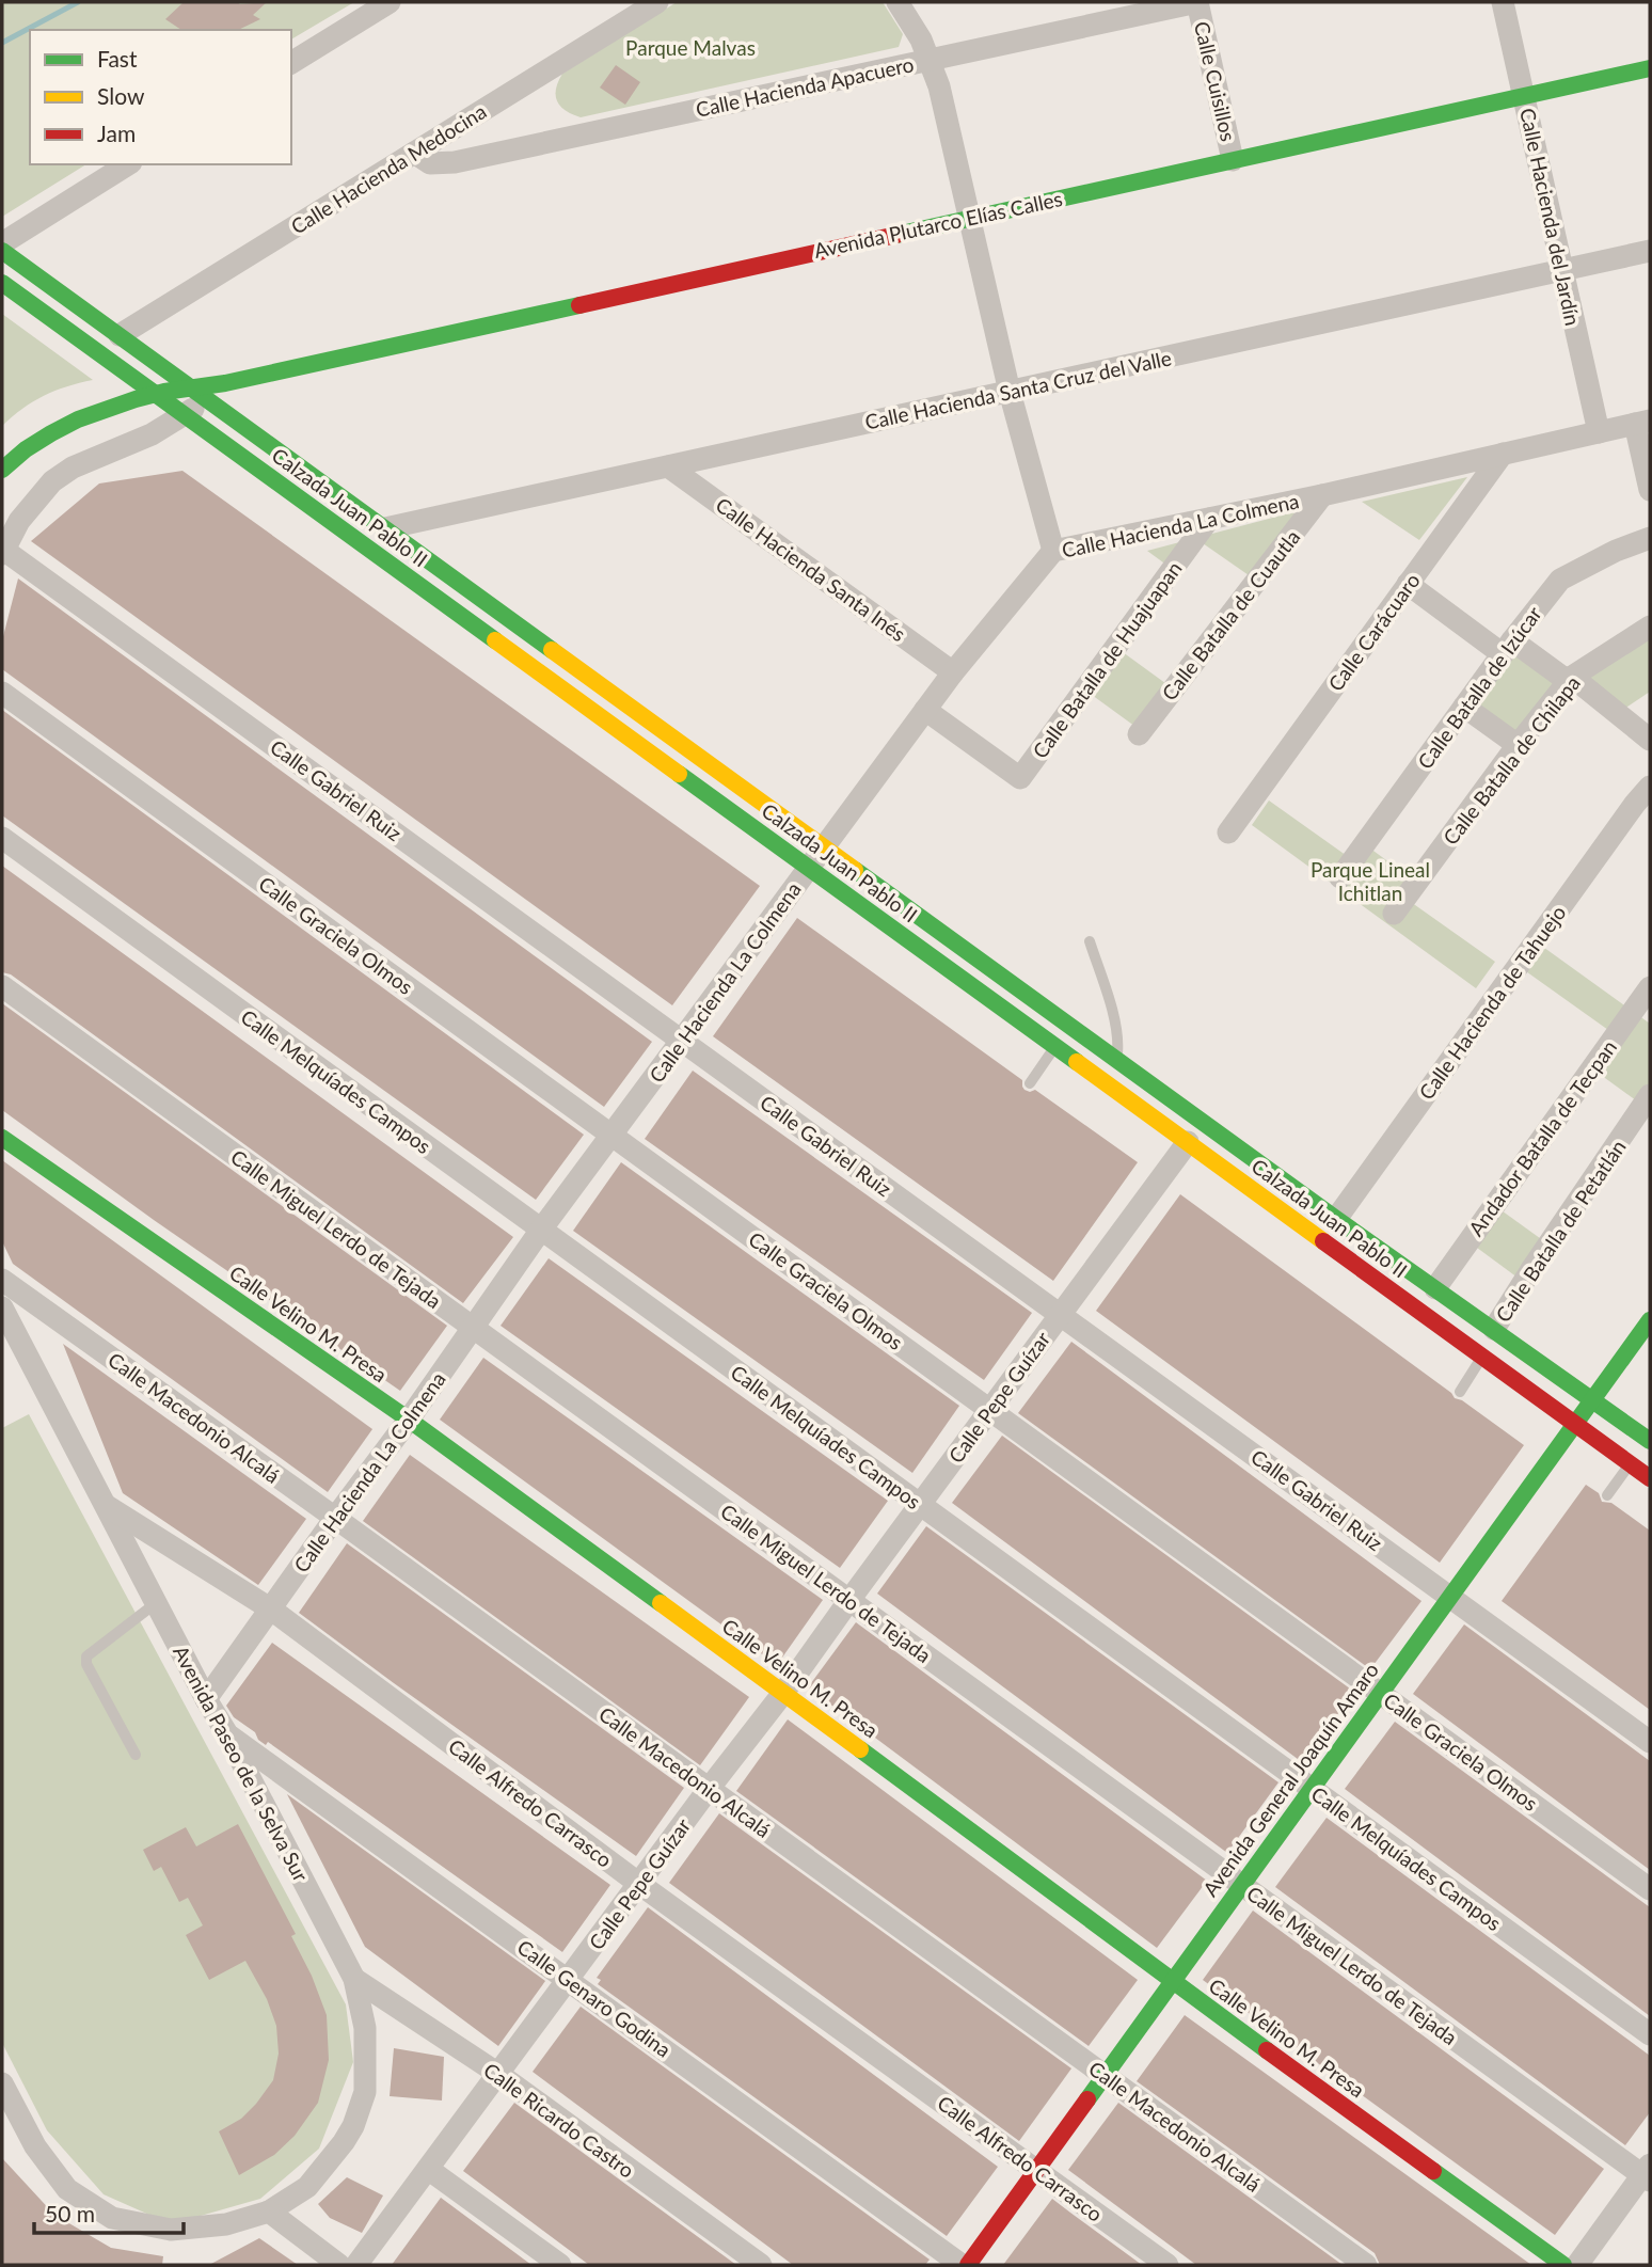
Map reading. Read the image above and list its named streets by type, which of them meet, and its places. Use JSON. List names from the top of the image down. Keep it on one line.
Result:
{"streets":{"street":["Calle Cuisillos","Calle Hacienda Apacuero","Calle Hacienda Medocina","Calle Hacienda del Jardín","Avenida Plutarco Elías Calles","Calle Hacienda Santa Cruz del Valle","Calzada Juan Pablo II","Calle Hacienda La Colmena","Calle Hacienda Santa Inés","Calle Batalla de Cuautla","Calle Carácuaro","Calle Batalla de Huajuapan","Calle Batalla de Izúcar","Calle Batalla de Chilapa","Calle Gabriel Ruiz","Calle Graciela Olmos","Calle Hacienda de Tahuejo","Calle Melquíades Campos","Andador Batalla de Tecpan","Calle Miguel Lerdo de Tejada","Calle Batalla de Petatlán","Calle Velino M. Presa","Calle Pepe Guízar","Calle Macedonio Alcalá","Avenida Paseo de la Selva Sur","Avenida General Joaquín Amaro","Calle Alfredo Carrasco","Calle Genaro Godina","Calle Ricardo Castro"]},"crossings":[["Calle Cuisillos","Calle Hacienda Apacuero"],["Calle Cuisillos","Avenida Plutarco Elías Calles"],["Calle Hacienda Apacuero","Calle Hacienda Medocina"],["Calle Hacienda Medocina","Calzada Juan Pablo II"],["Calle Hacienda del Jardín","Avenida Plutarco Elías Calles"],["Calle Hacienda del Jardín","Calle Hacienda Santa Cruz del Valle"],["Calle Hacienda del Jardín","Calle Hacienda La Colmena"],["Avenida Plutarco Elías Calles","Calzada Juan Pablo II"],["Calle Hacienda Santa Cruz del Valle","Calzada Juan Pablo II"],["Calle Hacienda Santa Cruz del Valle","Calle Hacienda Santa Inés"],["Calzada Juan Pablo II","Calle Hacienda La Colmena"],["Calzada Juan Pablo II","Calle Hacienda de Tahuejo"],["Calzada Juan Pablo II","Andador Batalla de Tecpan"],["Calzada Juan Pablo II","Calle Batalla de Petatlán"],["Calzada Juan Pablo II","Calle Pepe Guízar"],["Calzada Juan Pablo II","Avenida General Joaquín Amaro"],["Calle Hacienda La Colmena","Calle Hacienda Santa Inés"],["Calle Hacienda La Colmena","Calle Batalla de Cuautla"],["Calle Hacienda La Colmena","Calle Carácuaro"],["Calle Hacienda La Colmena","Calle Batalla de Huajuapan"],["Calle Hacienda La Colmena","Calle Gabriel Ruiz"],["Calle Hacienda La Colmena","Calle Graciela Olmos"],["Calle Hacienda La Colmena","Calle Melquíades Campos"],["Calle Hacienda La Colmena","Calle Miguel Lerdo de Tejada"],["Calle Hacienda La Colmena","Calle Velino M. Presa"],["Calle Hacienda La Colmena","Calle Macedonio Alcalá"],["Calle Hacienda La Colmena","Avenida Paseo de la Selva Sur"],["Calle Hacienda La Colmena","Calle Alfredo Carrasco"],["Calle Gabriel Ruiz","Calle Pepe Guízar"],["Calle Gabriel Ruiz","Avenida General Joaquín Amaro"],["Calle Graciela Olmos","Calle Pepe Guízar"],["Calle Graciela Olmos","Avenida General Joaquín Amaro"],["Calle Melquíades Campos","Calle Pepe Guízar"],["Calle Melquíades Campos","Avenida General Joaquín Amaro"],["Calle Miguel Lerdo de Tejada","Calle Pepe Guízar"],["Calle Miguel Lerdo de Tejada","Avenida General Joaquín Amaro"],["Calle Velino M. Presa","Calle Pepe Guízar"],["Calle Velino M. Presa","Avenida General Joaquín Amaro"],["Calle Pepe Guízar","Calle Macedonio Alcalá"],["Calle Pepe Guízar","Calle Alfredo Carrasco"],["Calle Pepe Guízar","Calle Genaro Godina"],["Calle Pepe Guízar","Calle Ricardo Castro"],["Calle Macedonio Alcalá","Avenida General Joaquín Amaro"],["Avenida Paseo de la Selva Sur","Calle Alfredo Carrasco"],["Avenida Paseo de la Selva Sur","Calle Genaro Godina"],["Avenida Paseo de la Selva Sur","Calle Ricardo Castro"],["Avenida General Joaquín Amaro","Calle Alfredo Carrasco"]],"parks":["Parque Malvas","Parque Lineal Ichitlan"],"legend":["Fast","Slow","Jam"],"scale_bar":"50 m"}
